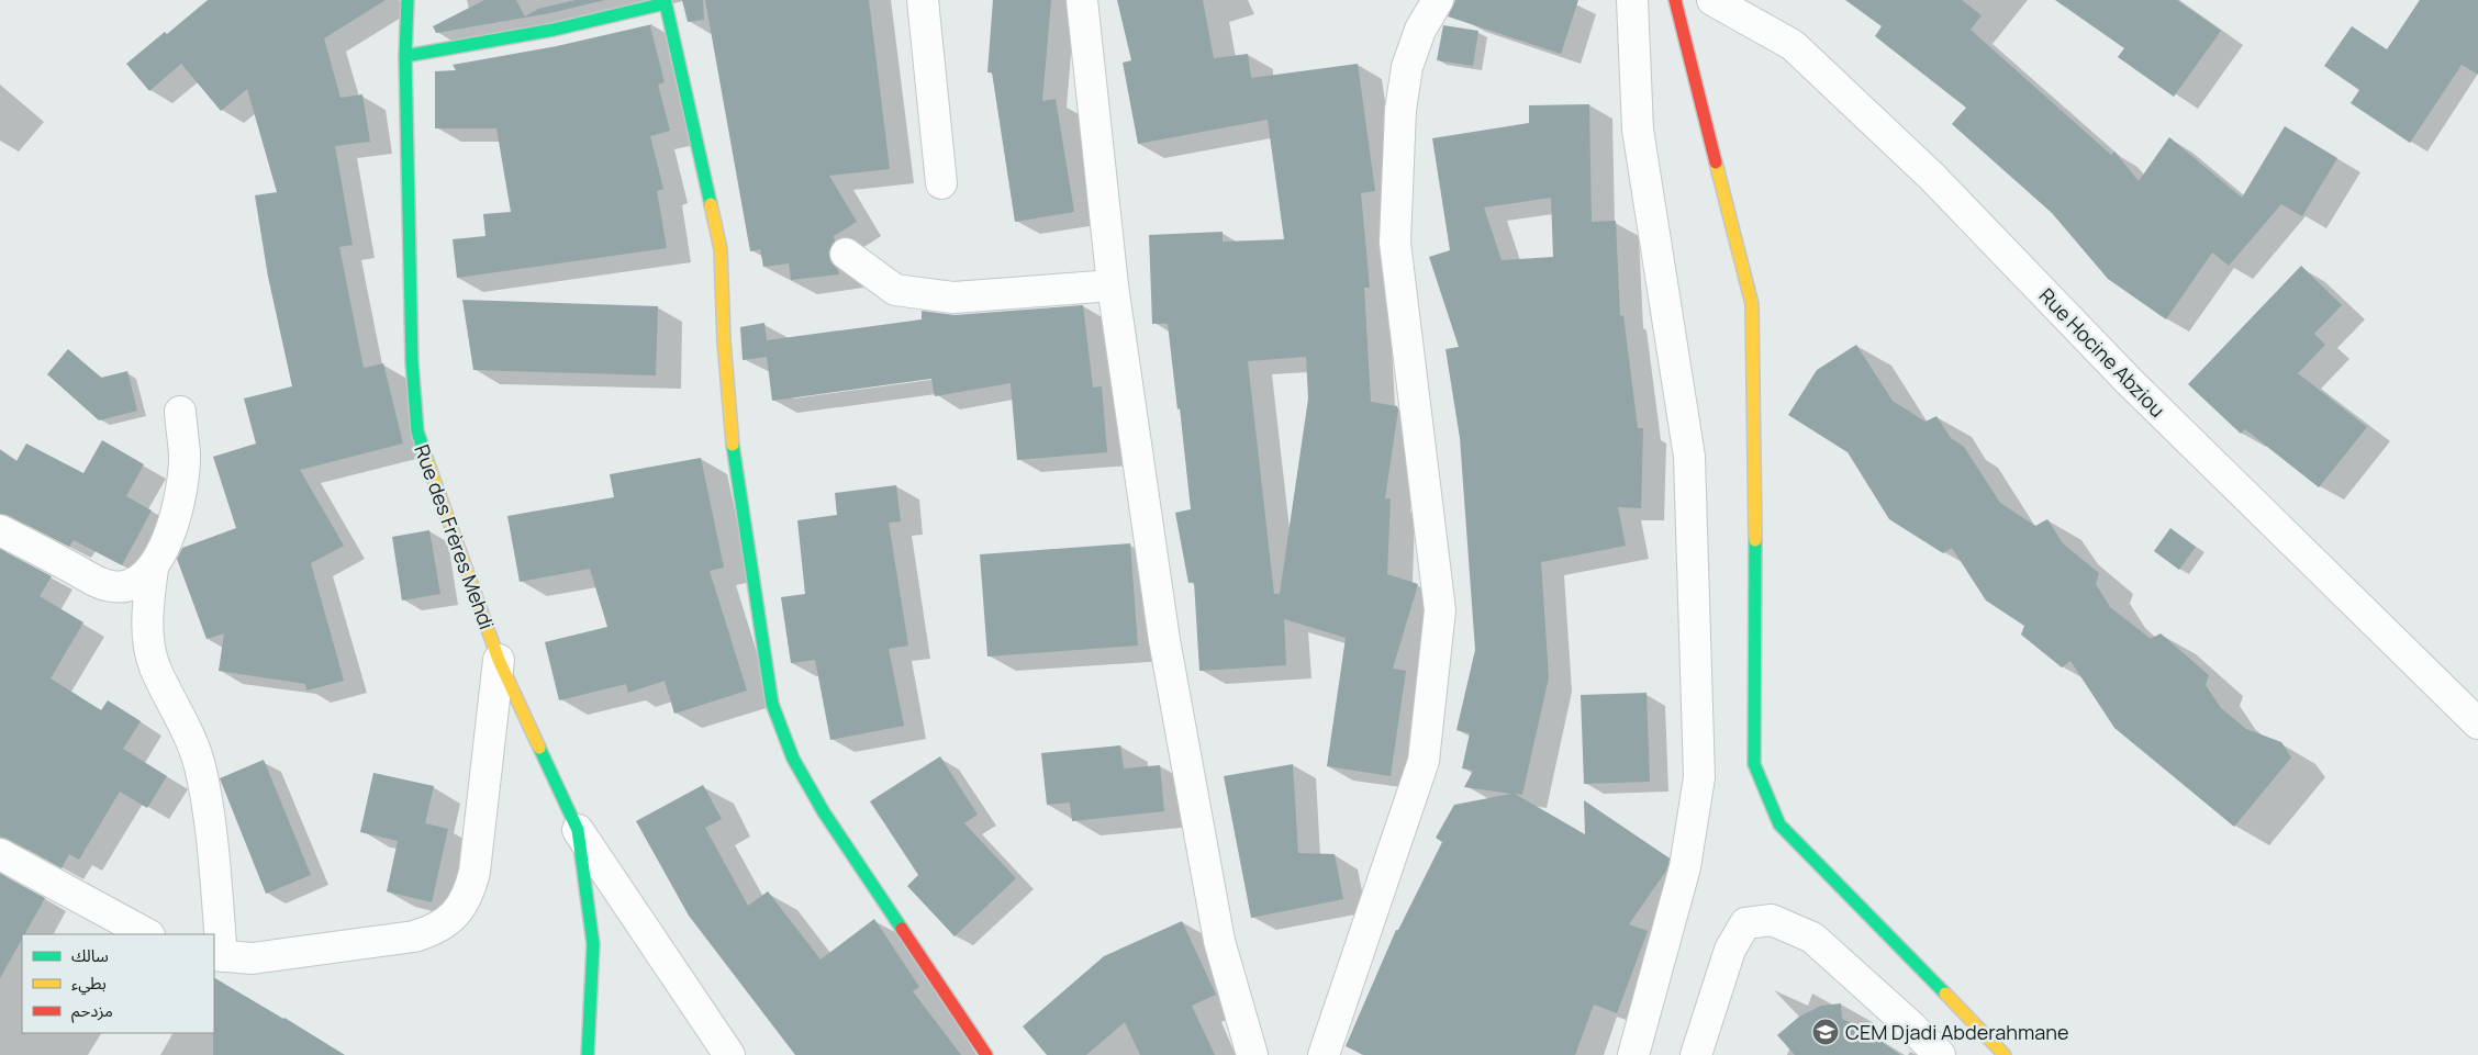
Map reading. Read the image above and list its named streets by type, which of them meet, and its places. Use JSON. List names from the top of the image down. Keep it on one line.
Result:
{"streets":{"street":["Rue Hocine Abziou","Rue des Frères Mehdi"]},"places":{"school or university":["CEM Djadi Abderahmane"]},"legend":["سالك","بطيء","مزدحم"]}
